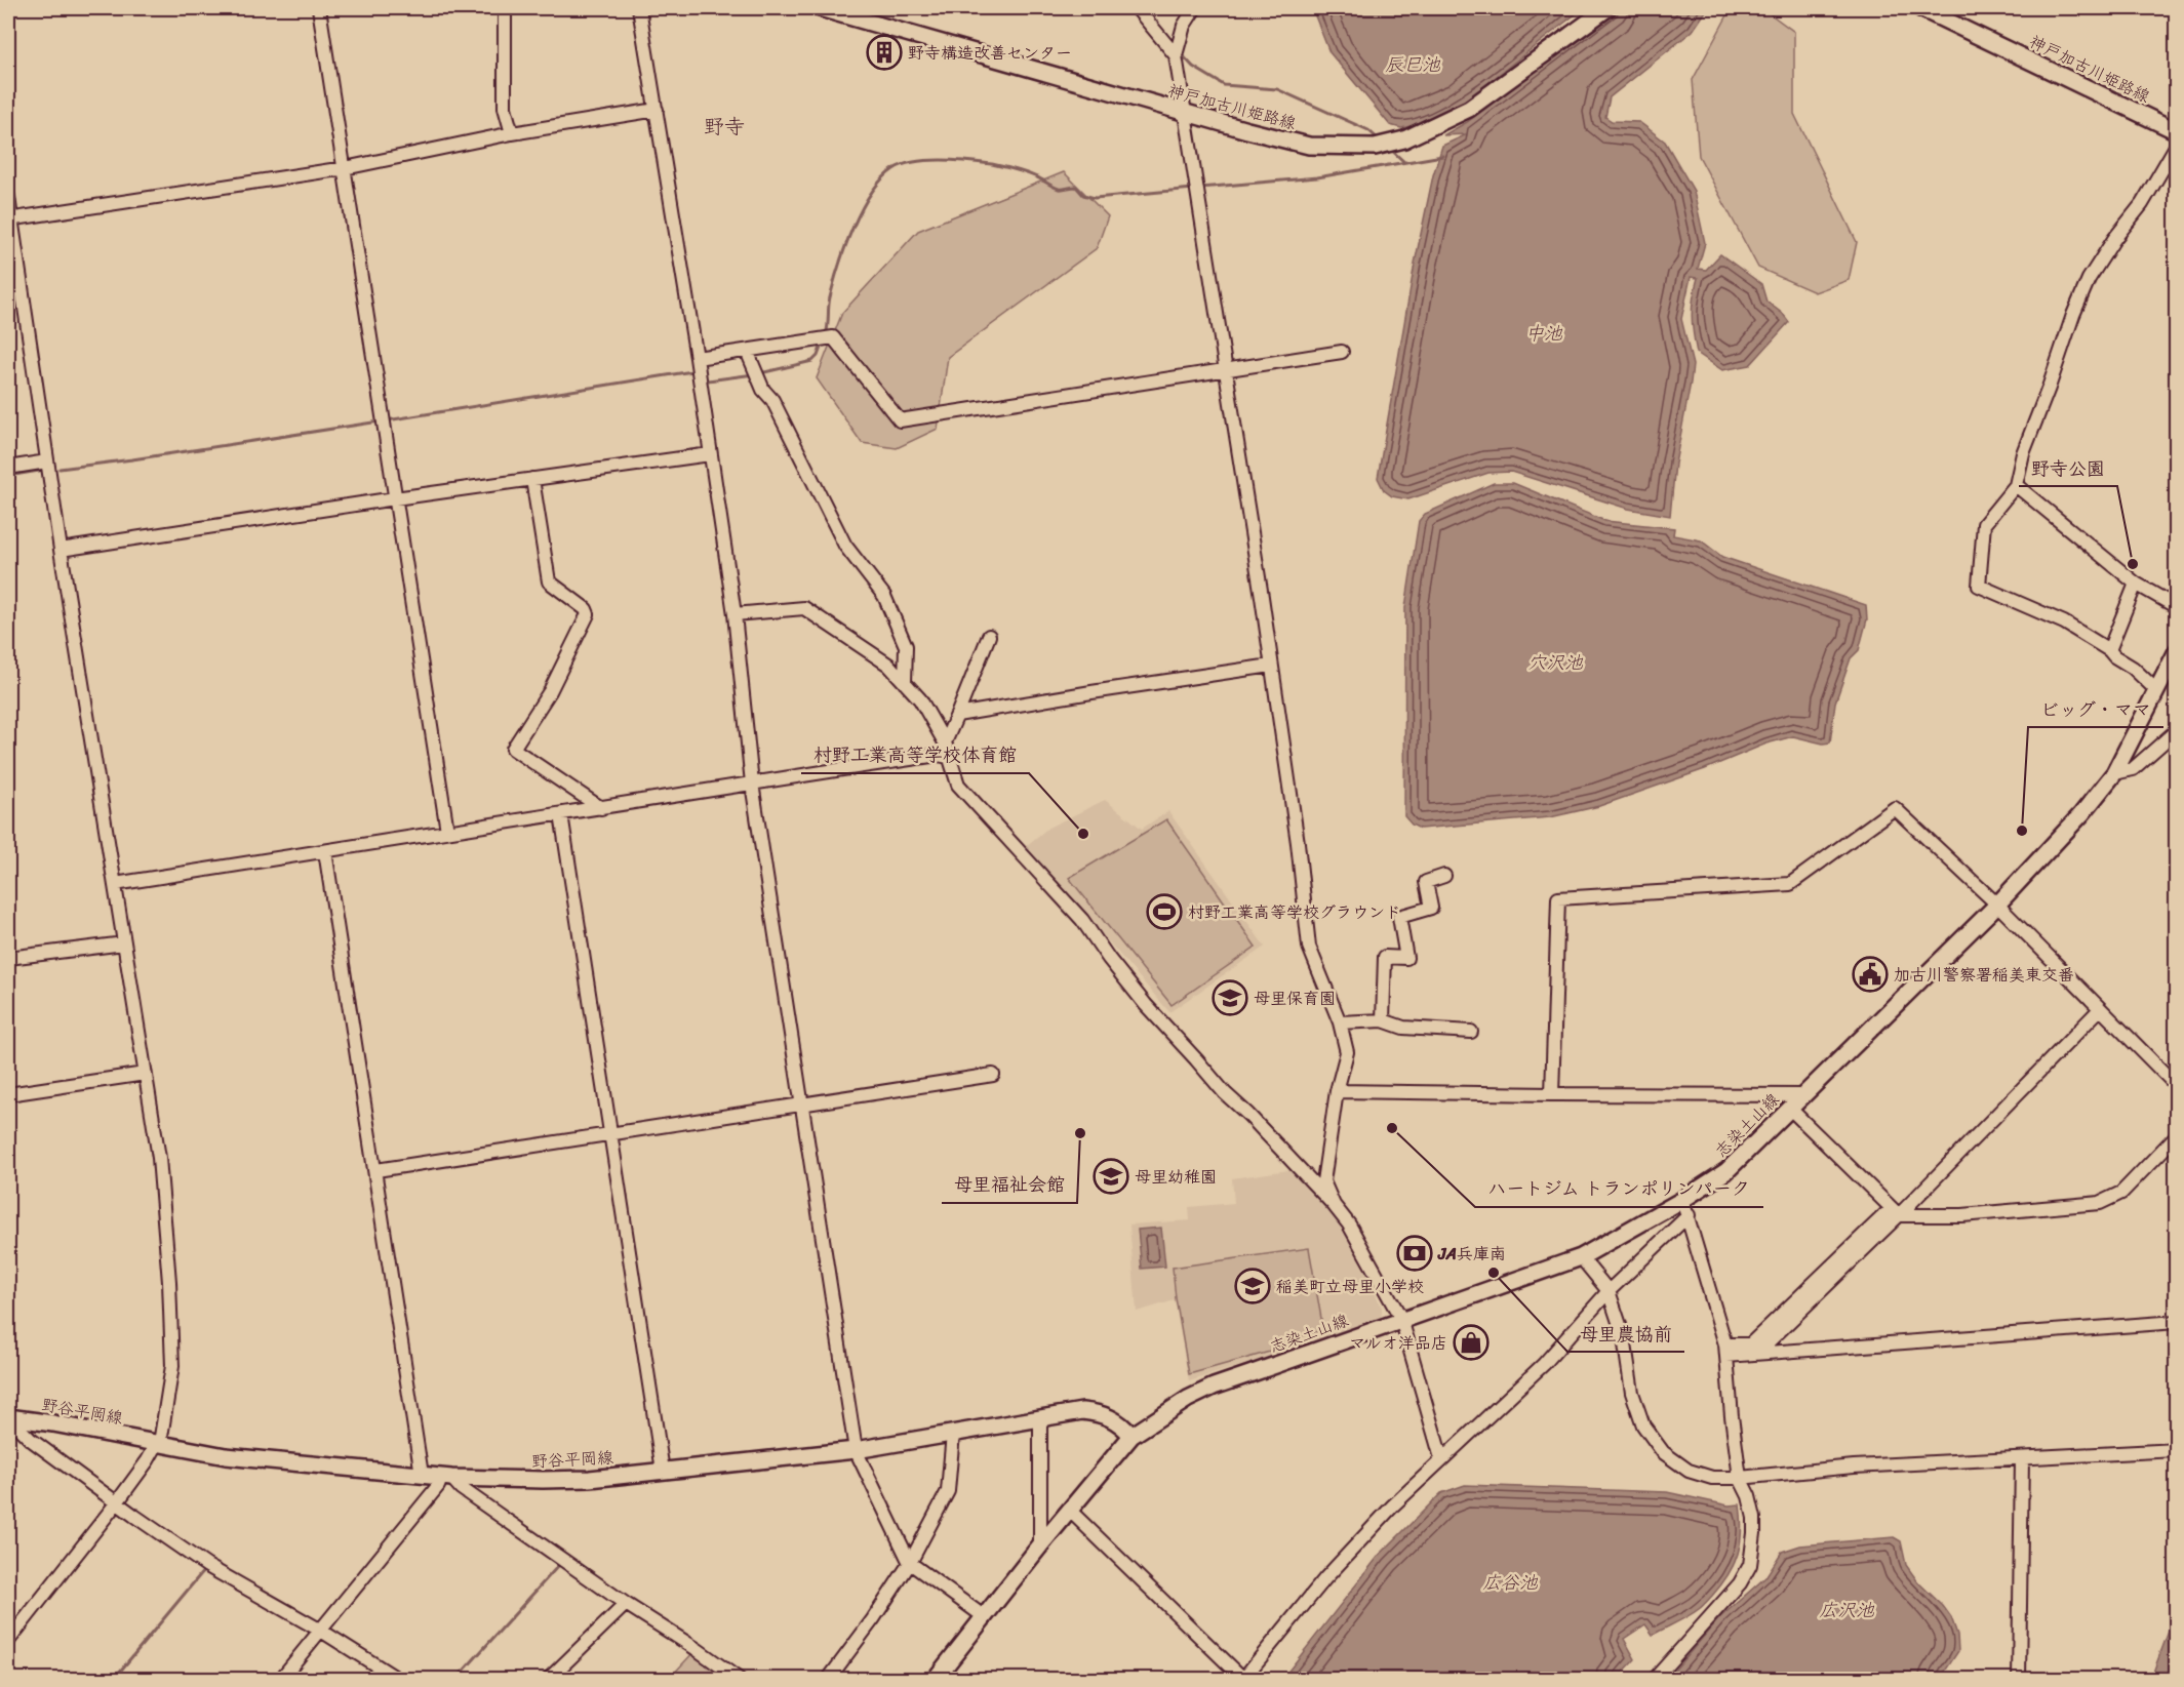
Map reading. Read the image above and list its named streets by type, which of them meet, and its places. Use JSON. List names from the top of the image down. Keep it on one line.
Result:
{"streets":{"main road":["神戸加古川姫路線","志染土山線","野谷平岡線"]},"crossings":[["志染土山線","野谷平岡線"]],"districts":["野寺"],"water":["辰巳池","中池","穴沢池","広谷池","広沢池"],"places":{"building":["野寺構造改善センター"],"other":["野寺公園","ビッグ・ママ","村野工業高等学校体育館","ハートジム トランポリンパーク","母里福祉会館","母里農協前"],"sports":["村野工業高等学校グラウンド"],"public building":["加古川警察署稲美東交番"],"school or university":["母里保育園","母里幼稚園","稲美町立母里小学校"],"bank":["JA兵庫南"],"shop":["マルオ洋品店"]}}
